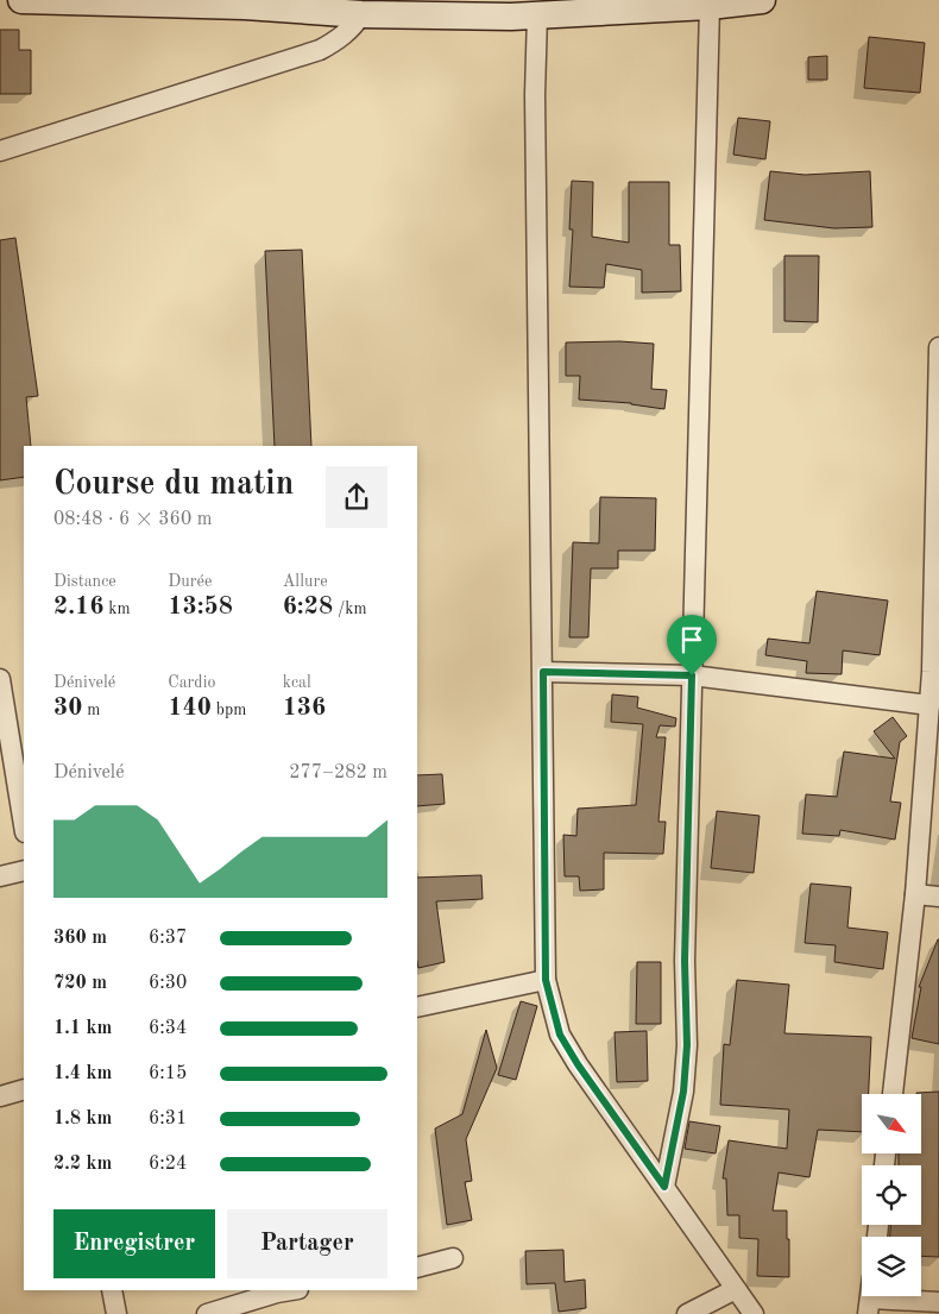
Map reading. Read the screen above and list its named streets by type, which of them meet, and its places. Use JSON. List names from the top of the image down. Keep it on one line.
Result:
{"north":"bottom right","page":{"heading":["Course du matin","08:48 · 6 × 360 m"],"stats":[["Distance","2.16 km"],["Durée","13:58"],["Allure","6:28 /km"],["Dénivelé","30 m"],["Cardio","140 bpm"],["kcal","136"]],"chart":["Dénivelé","277–282 m"],"list":[{"name":"360 m","note":"6:37"},{"name":"720 m","note":"6:30"},{"name":"1.1 km","note":"6:34"},{"name":"1.4 km","note":"6:15"},{"name":"1.8 km","note":"6:31"},{"name":"2.2 km","note":"6:24"}],"buttons":["Enregistrer","Partager"]}}
